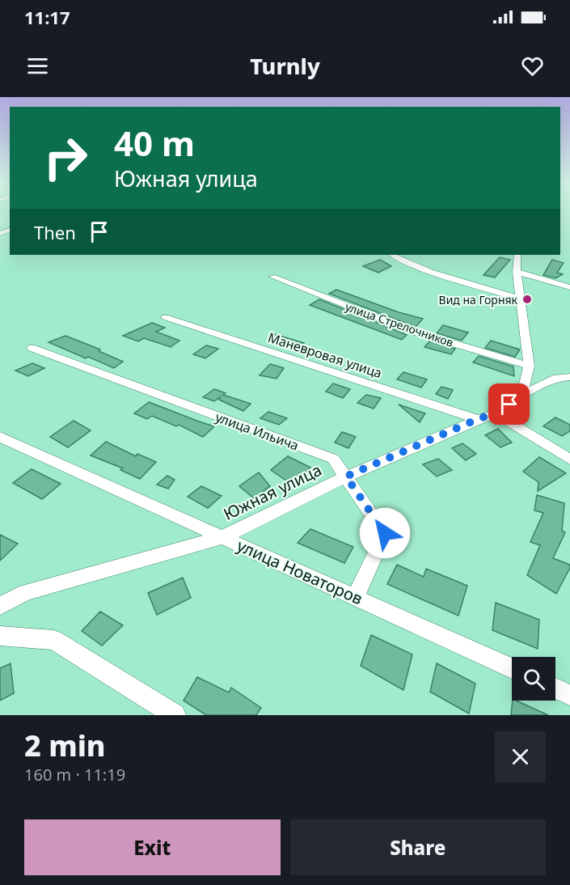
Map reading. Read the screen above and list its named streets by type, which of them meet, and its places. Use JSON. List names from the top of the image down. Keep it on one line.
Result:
{"streets":{"street":["улица Стрелочников","Маневровая улица","улица Ильича","Южная улица","улица Новаторов"]},"crossings":[["Маневровая улица","Южная улица"],["улица Ильича","Южная улица"],["улица Ильича","улица Новаторов"],["Южная улица","улица Новаторов"]],"places":["Вид на Горняк"],"page":{"status":"11:17","header":"Turnly","turn":["40 m","Южная улица"],"then":"Then","heading":["2 min","160 m · 11:19"],"buttons":["Exit","Share"]}}
